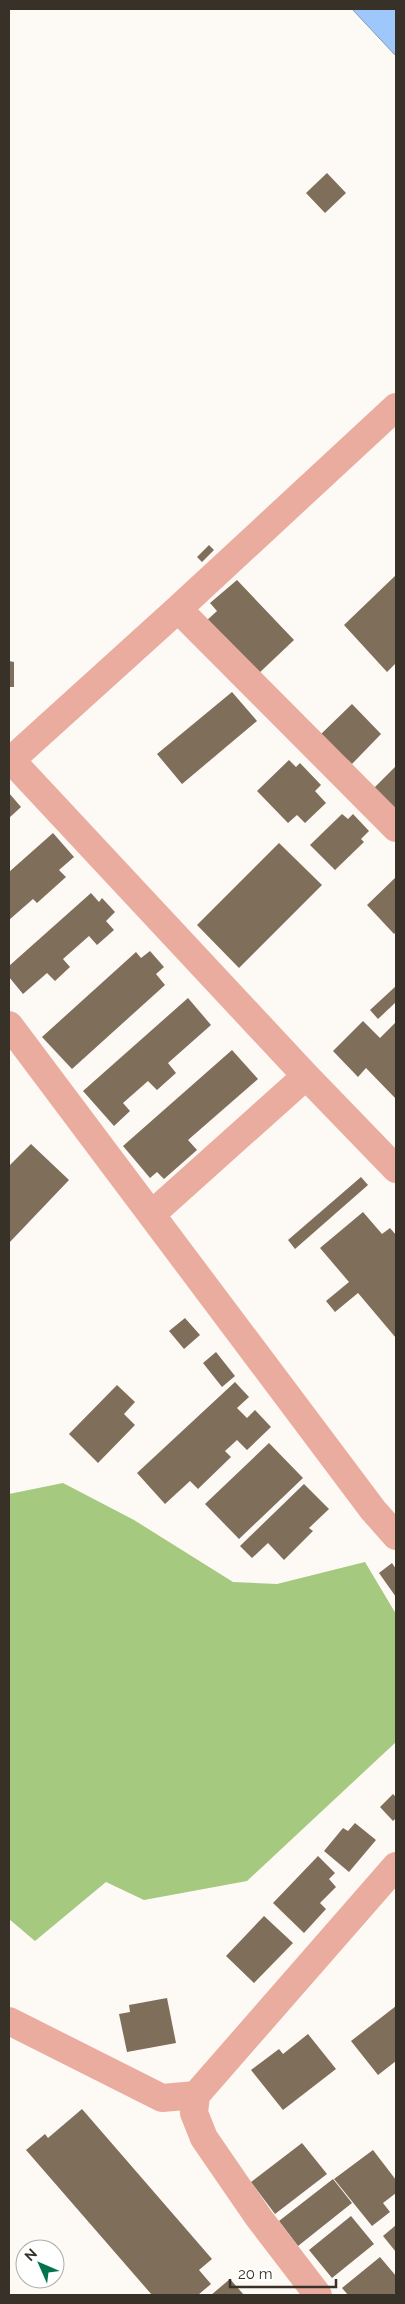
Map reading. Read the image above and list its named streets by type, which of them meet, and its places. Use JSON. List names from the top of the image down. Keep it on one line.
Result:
{"scale_bar":"20 m","north":"top left"}
